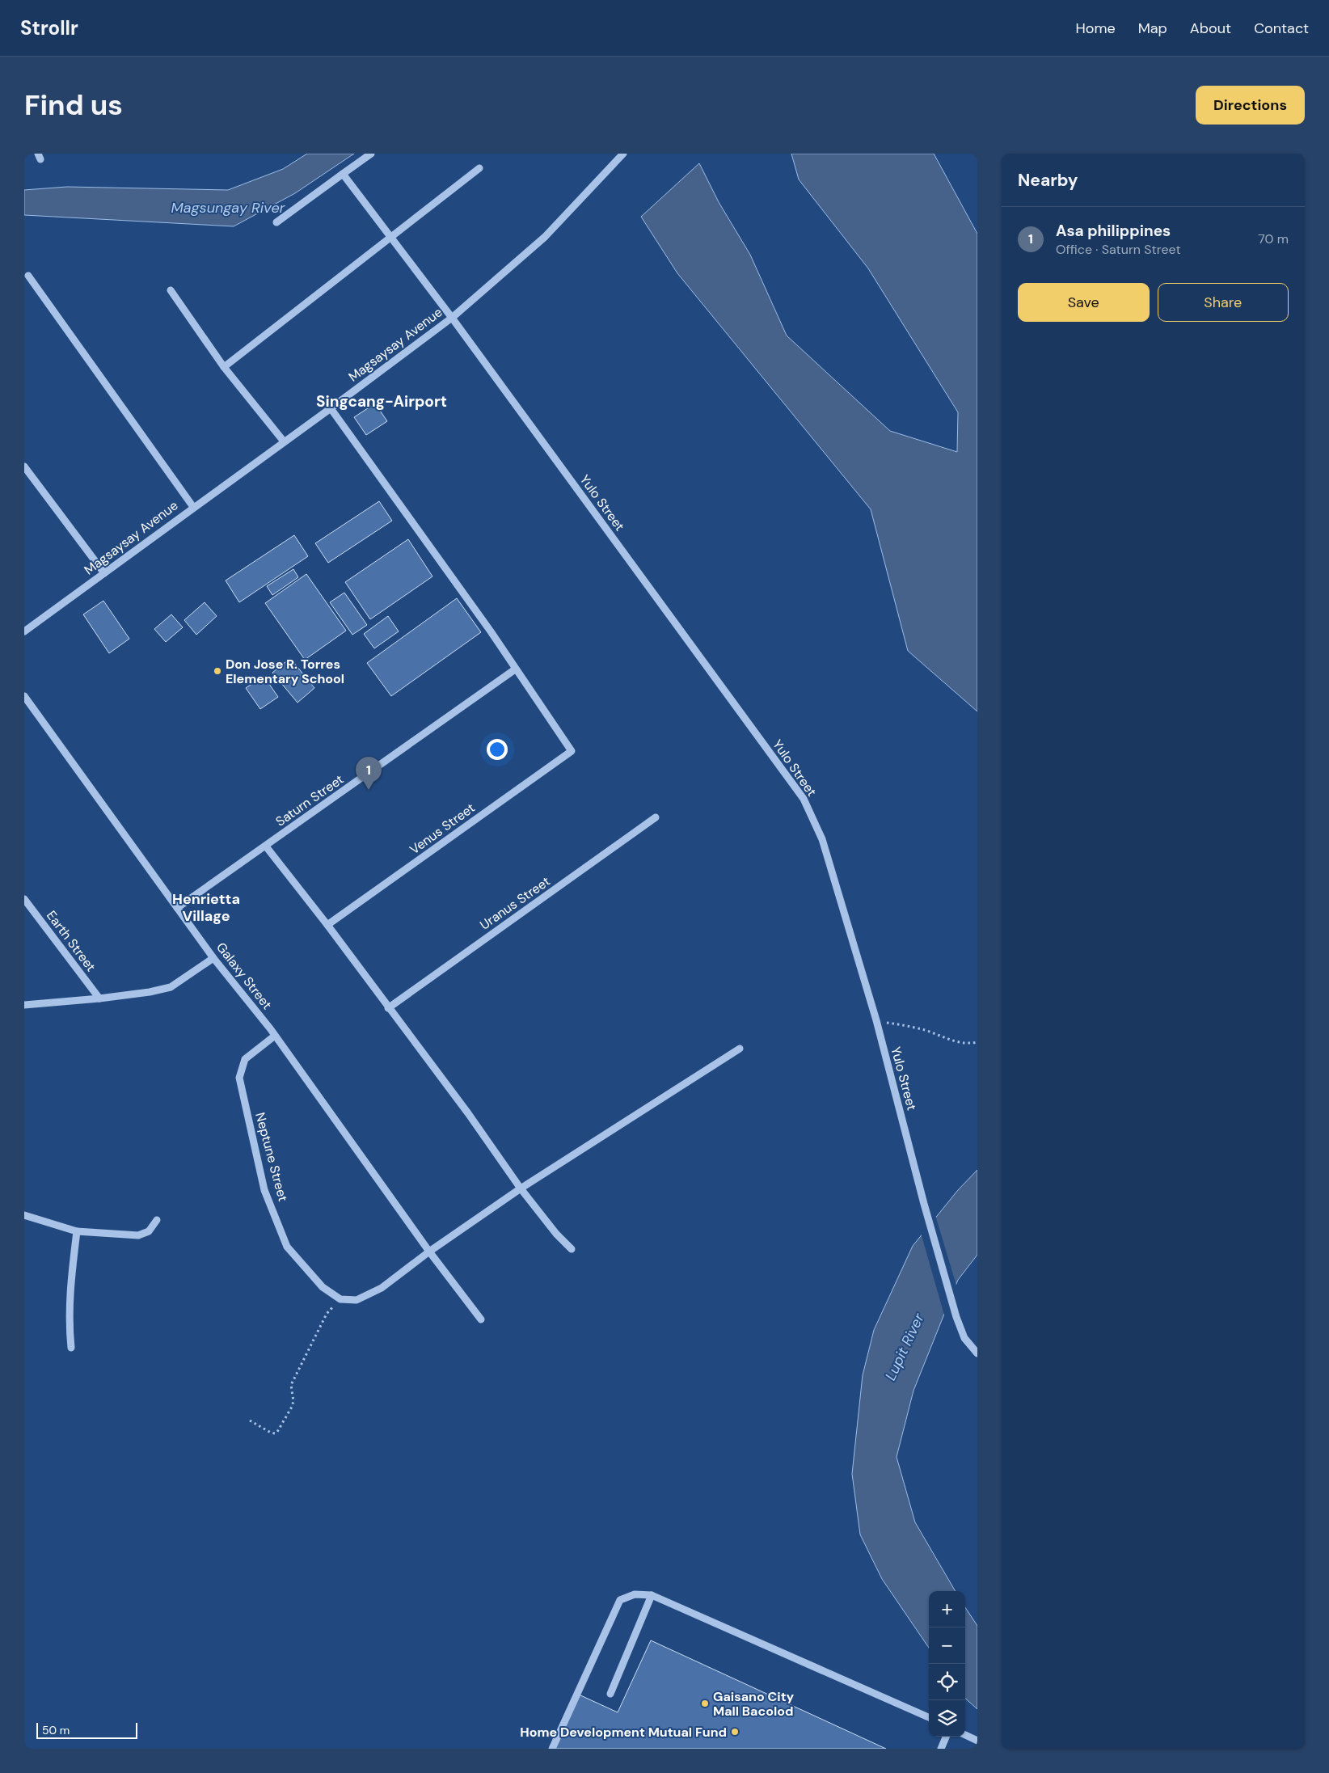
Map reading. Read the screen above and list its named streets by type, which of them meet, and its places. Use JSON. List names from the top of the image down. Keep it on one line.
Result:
{"streets":{"street":["Magsaysay Avenue","Yulo Street","Saturn Street","Venus Street","Uranus Street","Earth Street","Galaxy Street","Neptune Street"]},"crossings":[["Magsaysay Avenue","Yulo Street"],["Saturn Street","Venus Street"],["Saturn Street","Galaxy Street"],["Galaxy Street","Neptune Street"]],"districts":["Singcang-Airport","Henrietta Village"],"water":["Magsungay River","Lupit River"],"places":["Don Jose R. Torres Elementary School","Gaisano City Mall Bacolod","Home Development Mutual Fund"],"scale_bar":"50 m","page":{"header":"Strollr","nav":["Home","Map","About","Contact"],"buttons":["Directions",["Save","Share"]],"title":"Find us","heading":"Nearby","list":[{"mark":"1","name":"Asa philippines","note":"Office · Saturn Street","value":"70 m"}],"pins":"1","map_buttons":["+","−"],"scale":"50 m"}}
